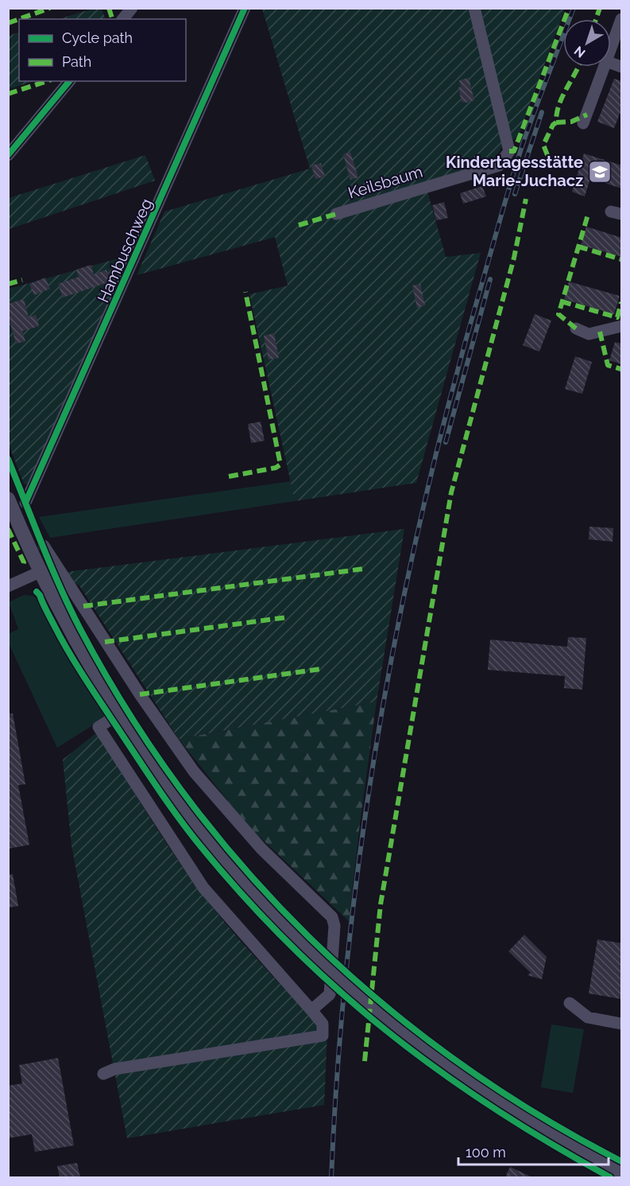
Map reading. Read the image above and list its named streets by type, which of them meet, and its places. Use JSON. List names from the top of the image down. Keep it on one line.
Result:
{"streets":{"street":["Keilsbaum","Hambuschweg"]},"places":{"school or university":["Kindertagesstätte Marie-Juchacz"]},"legend":["Cycle path","Path"],"scale_bar":"100 m","north":"bottom left"}
